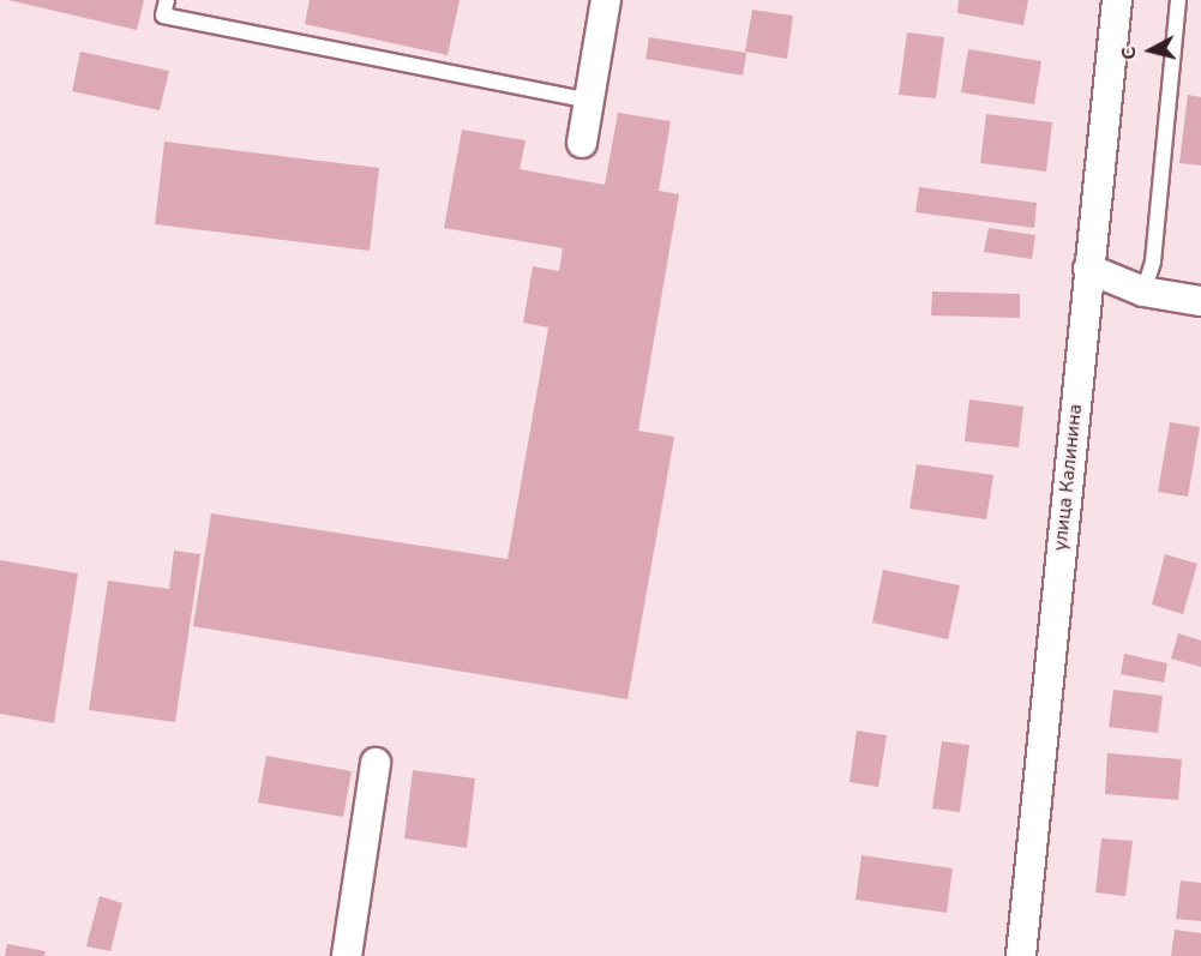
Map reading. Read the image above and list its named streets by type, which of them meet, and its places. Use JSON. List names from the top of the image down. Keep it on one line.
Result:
{"streets":{"street":["улица Калинина"]},"north":"left"}
